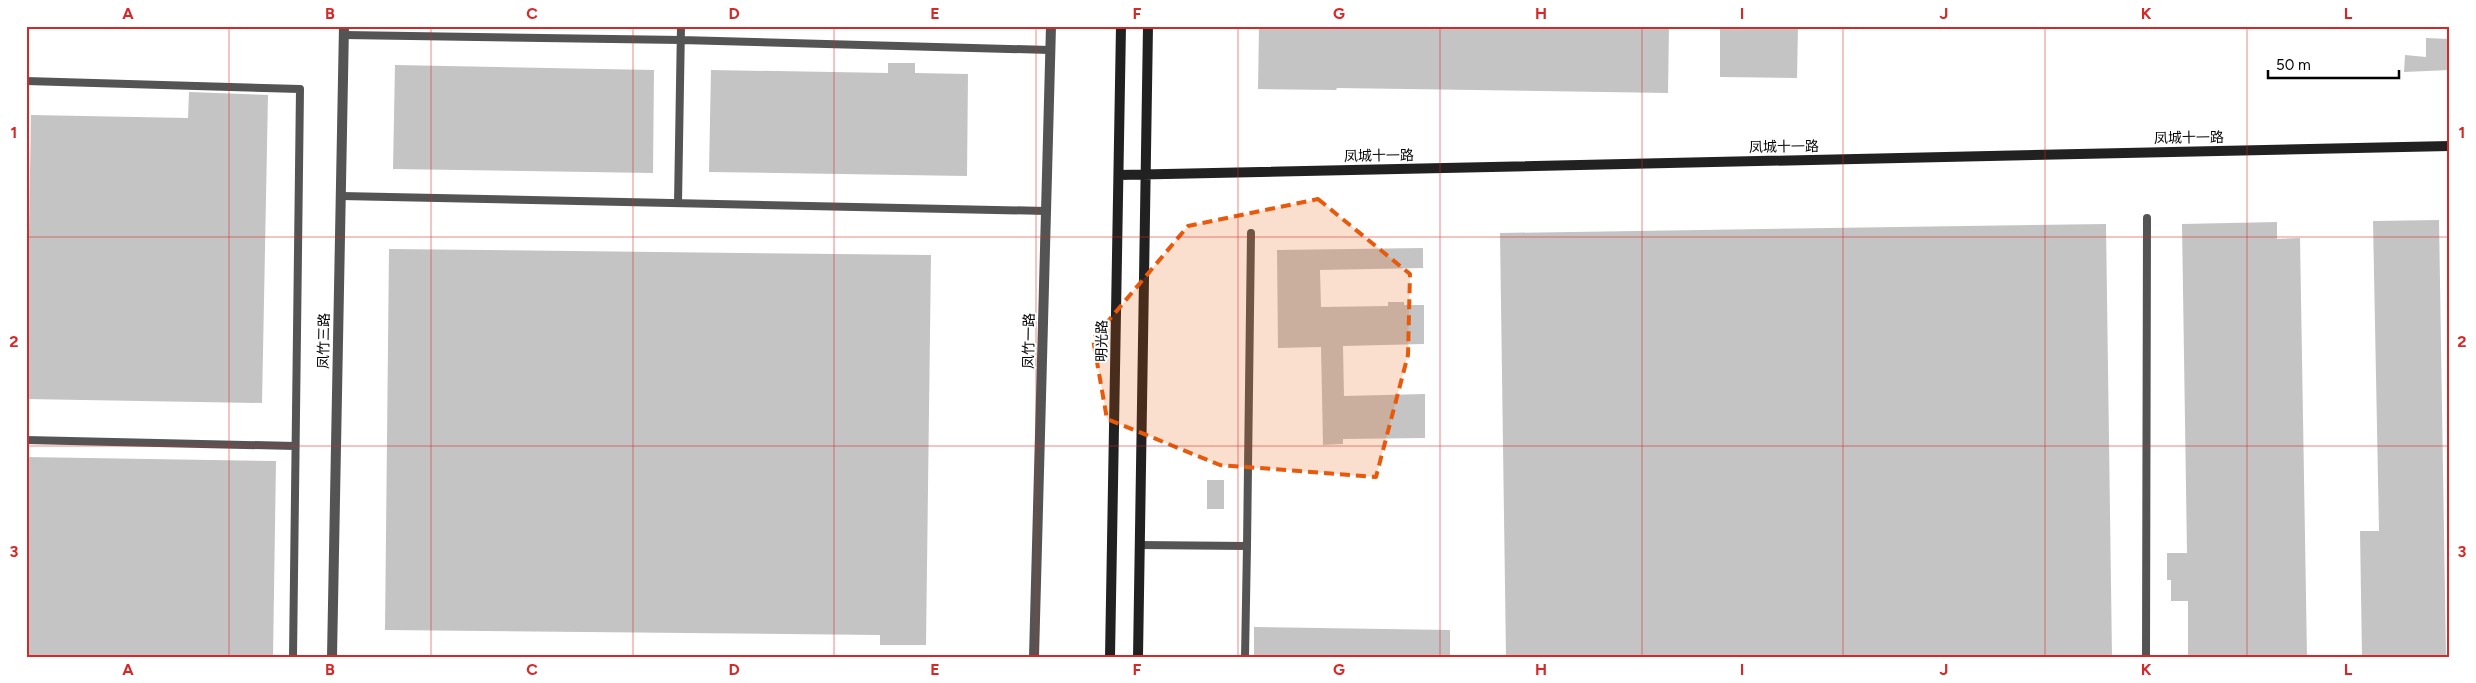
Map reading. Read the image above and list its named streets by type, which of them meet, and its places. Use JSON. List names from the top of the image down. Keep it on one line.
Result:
{"streets":{"street":["凤城十一路","凤竹三路","凤竹一路","明光路"]},"crossings":[["凤城十一路","明光路"]],"scale_bar":"50 m","grid":{"columns":["A","B","C","D","E","F","G","H","I","J","K","L"],"rows":["1","2","3"]}}
